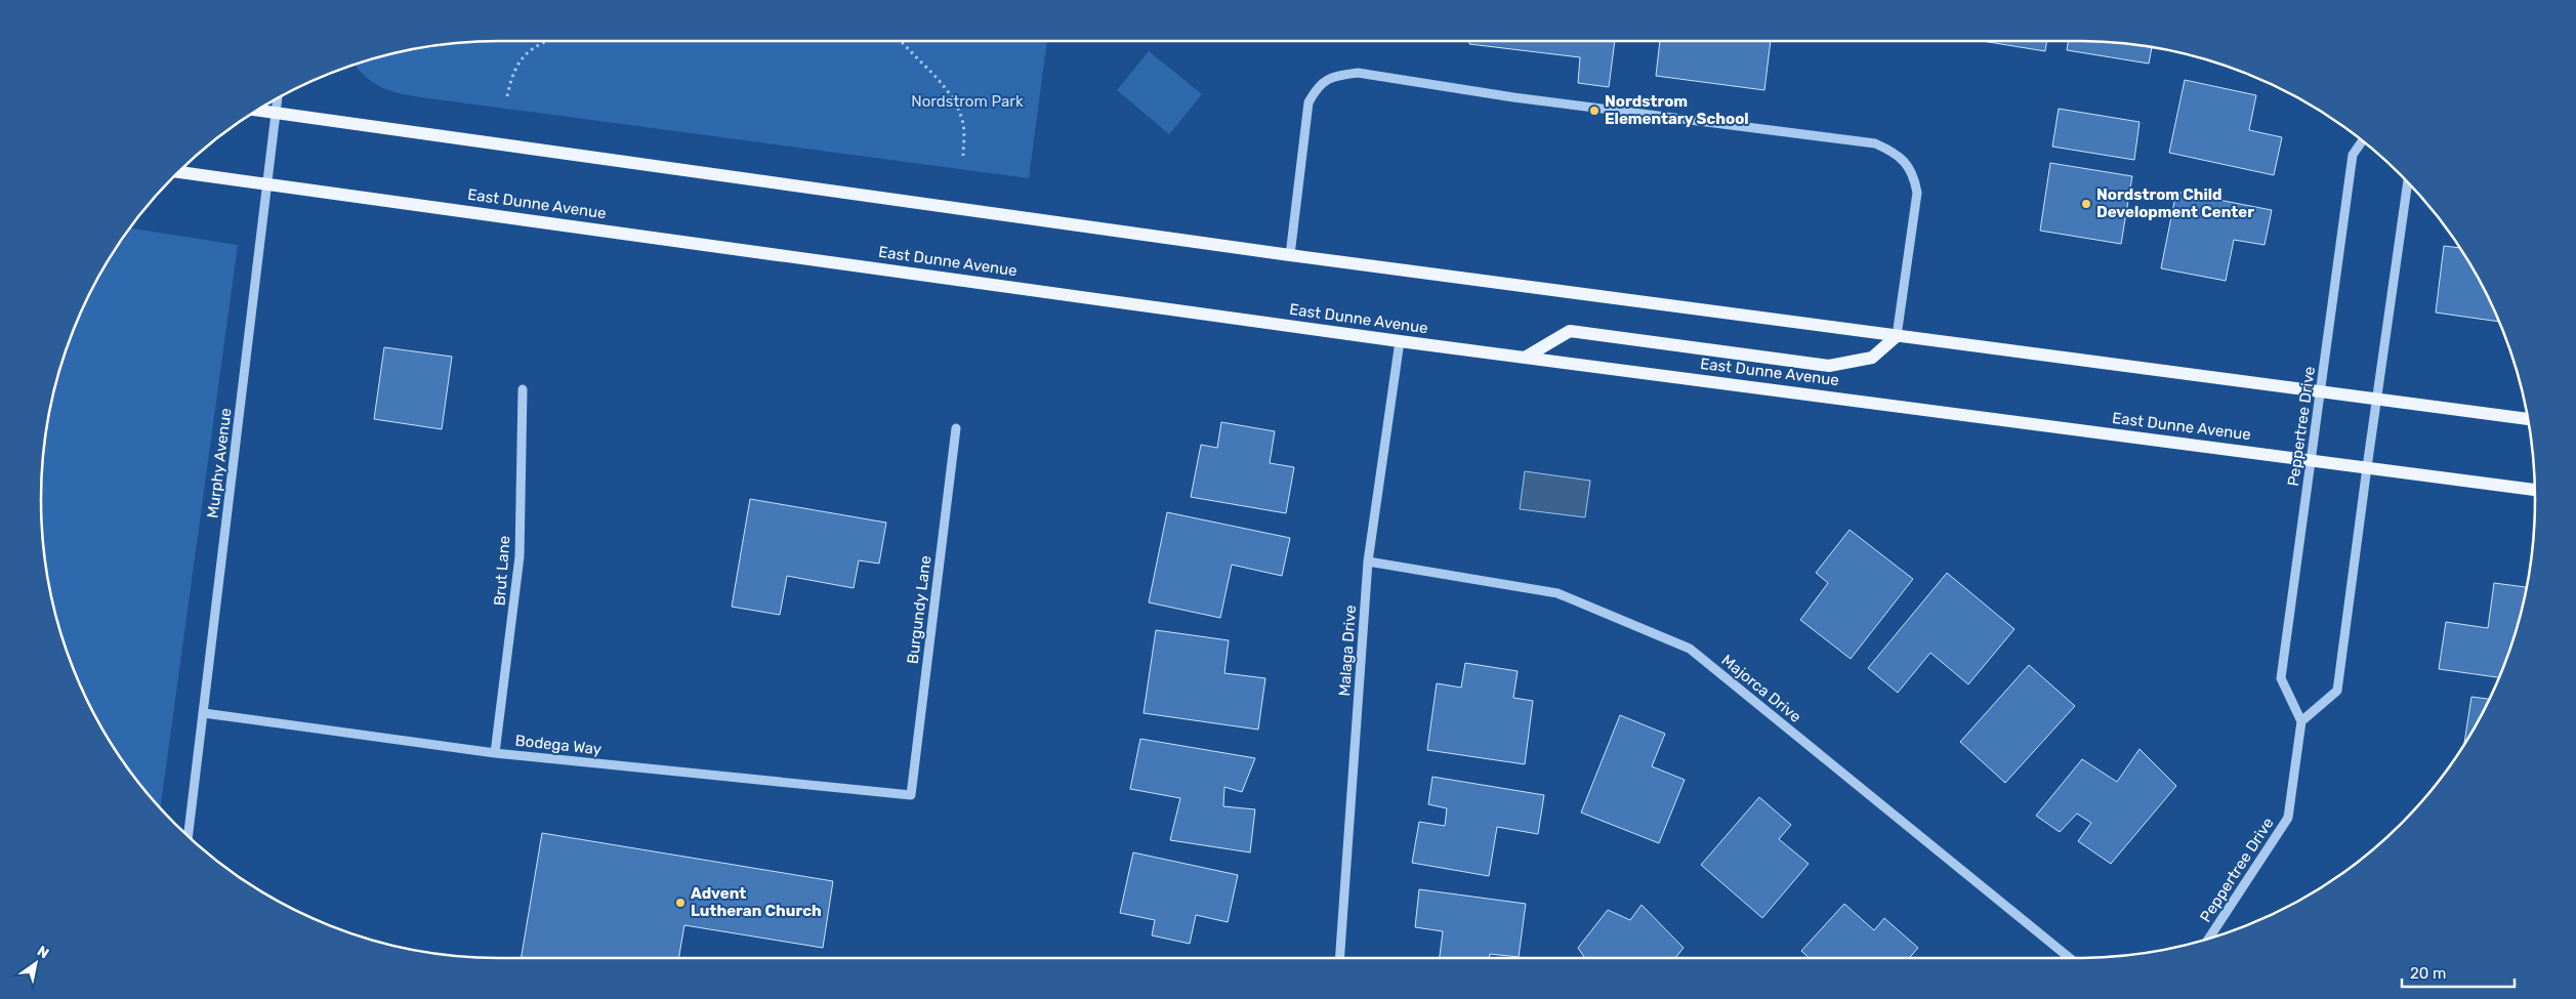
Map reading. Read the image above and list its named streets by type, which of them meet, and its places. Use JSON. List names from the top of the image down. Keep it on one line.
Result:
{"streets":{"main road":["East Dunne Avenue"],"street":["Peppertree Drive","Murphy Avenue","Brut Lane","Burgundy Lane","Malaga Drive","Majorca Drive","Bodega Way"]},"crossings":[["East Dunne Avenue","Peppertree Drive"],["East Dunne Avenue","Murphy Avenue"],["East Dunne Avenue","Malaga Drive"],["Murphy Avenue","Bodega Way"],["Brut Lane","Bodega Way"],["Burgundy Lane","Bodega Way"],["Malaga Drive","Majorca Drive"]],"parks":["Nordstrom Park"],"places":["Nordstrom Elementary School","Nordstrom Child Development Center","Advent Lutheran Church"],"scale_bar":"20 m","north":"top right"}
